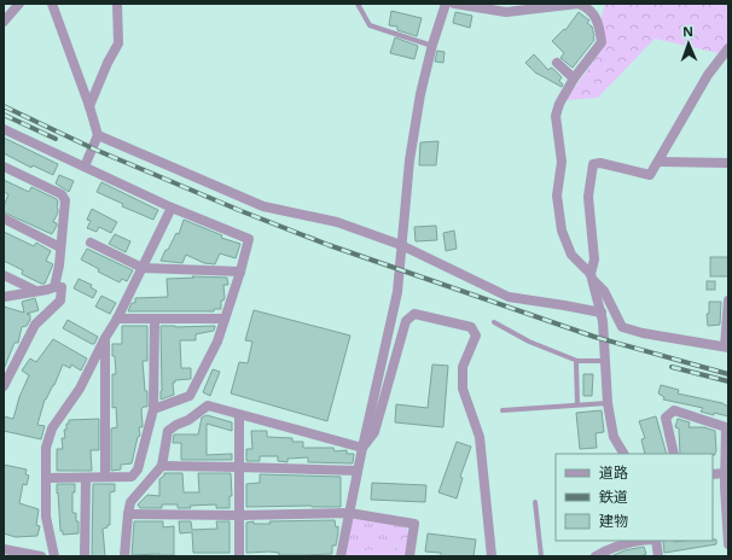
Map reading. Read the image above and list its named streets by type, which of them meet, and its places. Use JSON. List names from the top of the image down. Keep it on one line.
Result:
{"legend":["道路","鉄道","建物"],"north":"top"}
